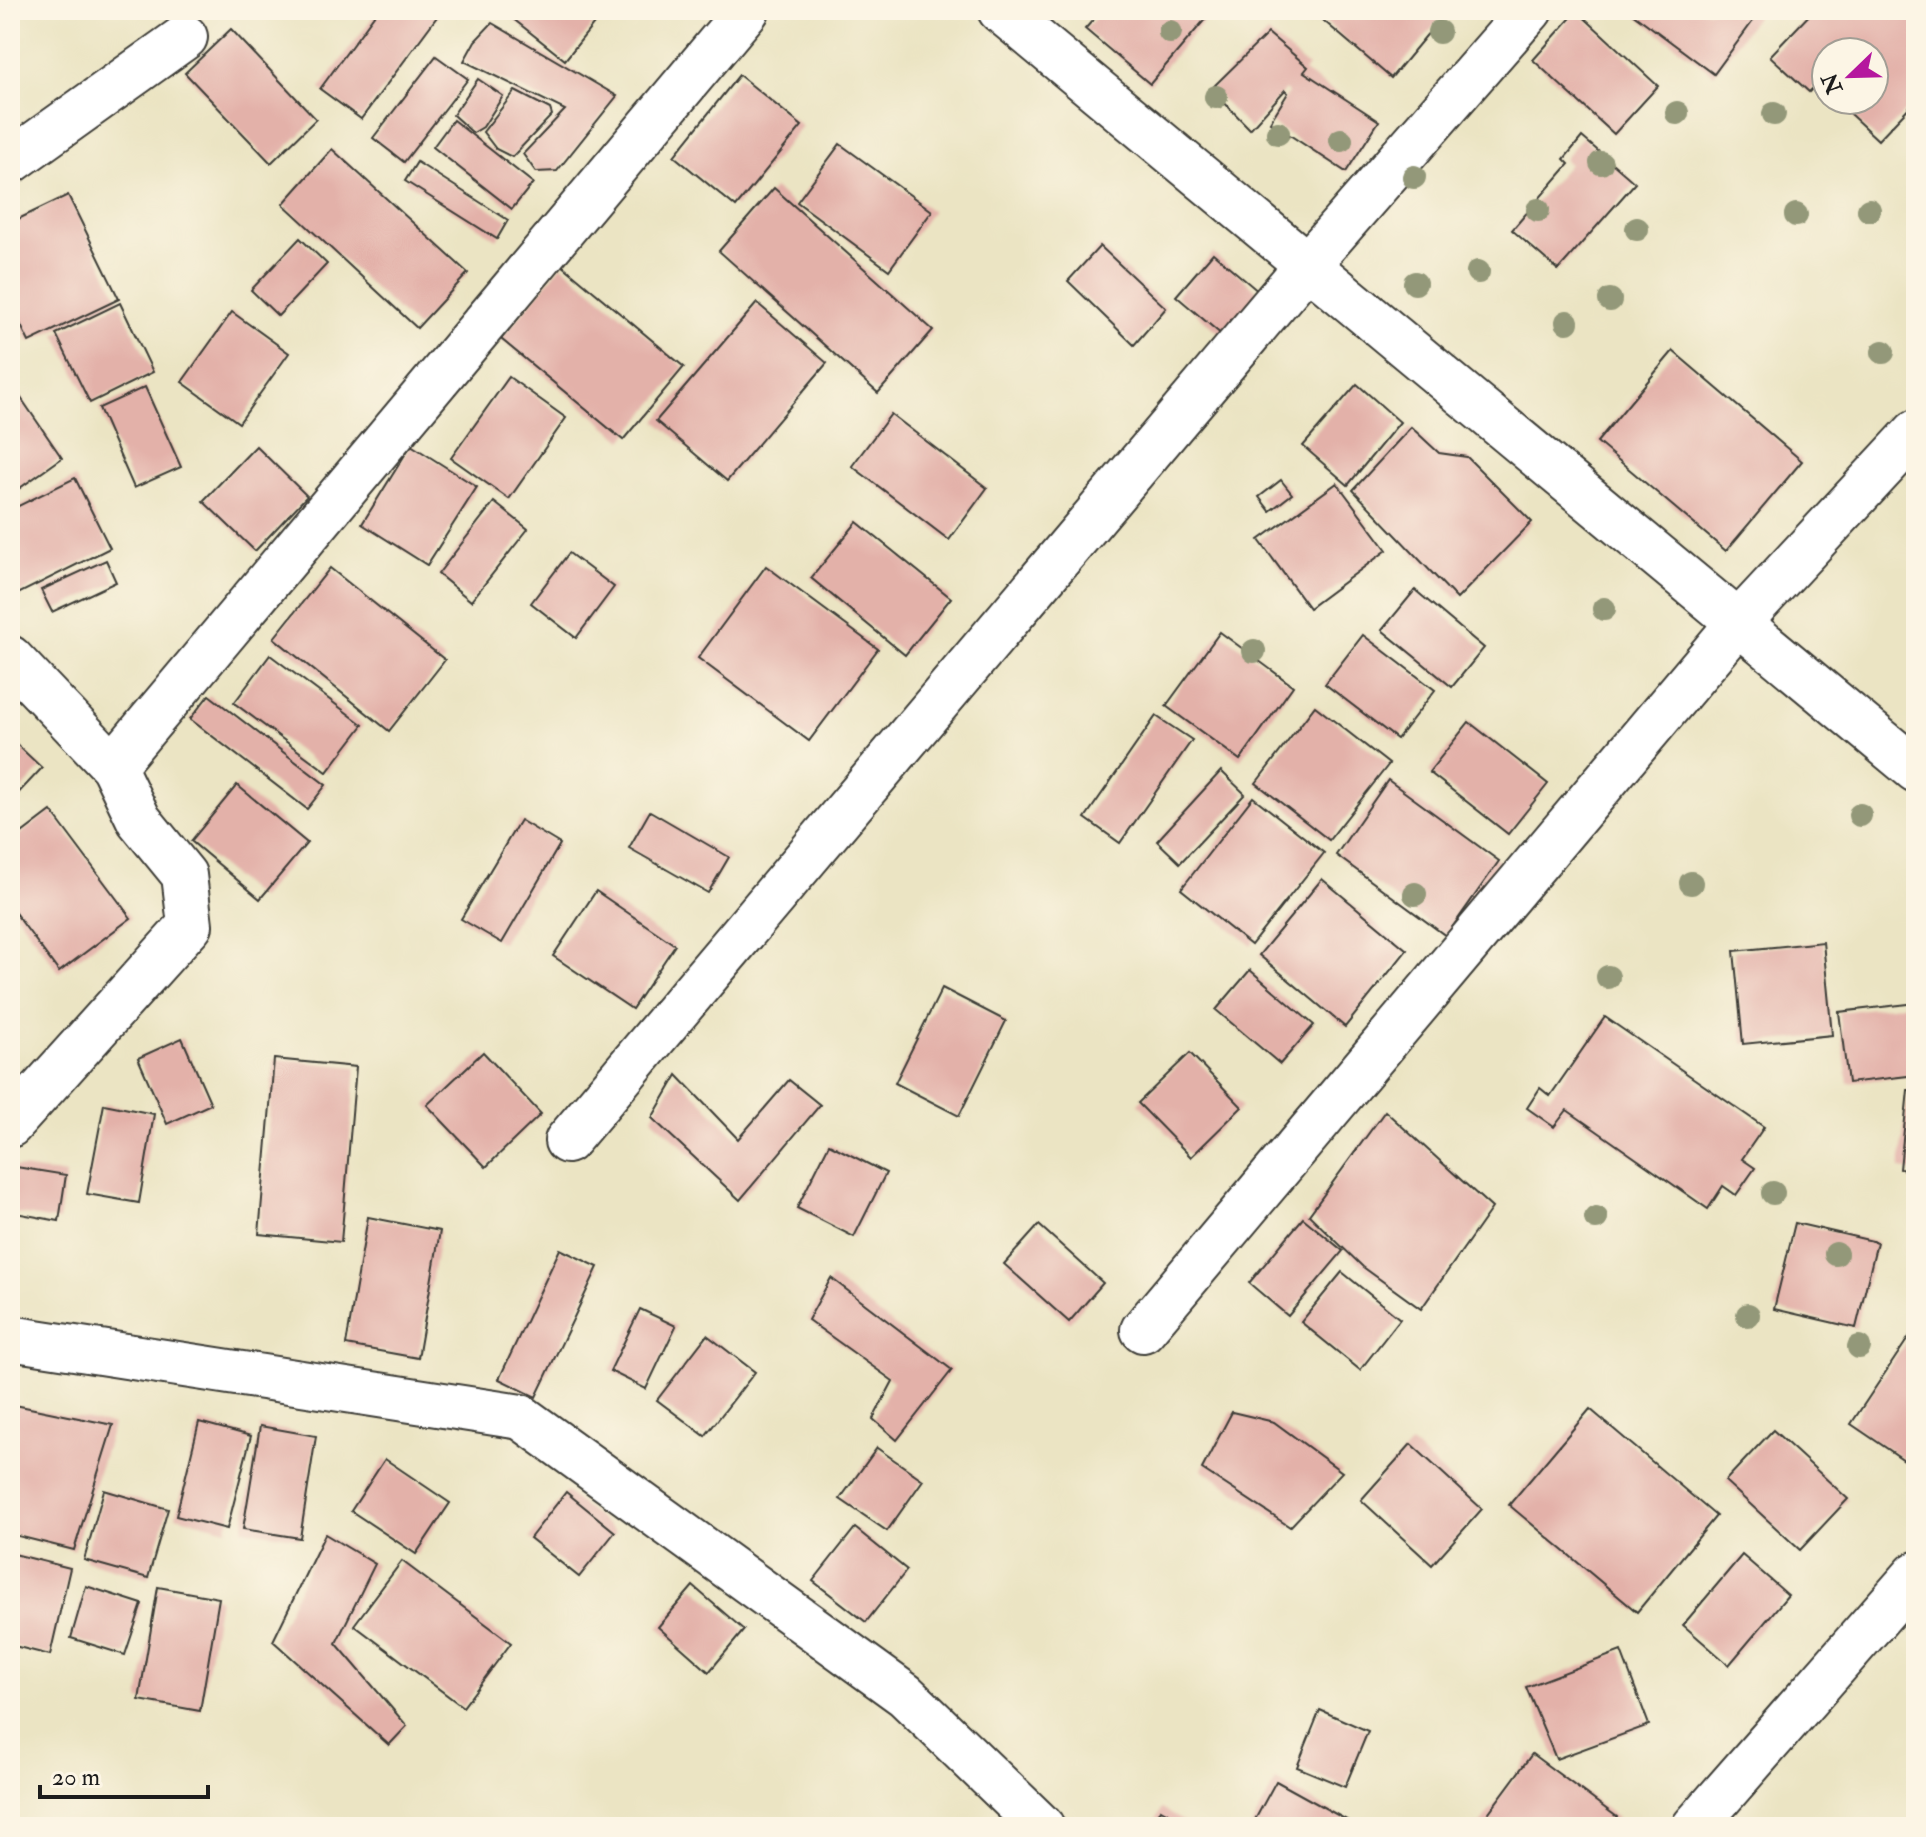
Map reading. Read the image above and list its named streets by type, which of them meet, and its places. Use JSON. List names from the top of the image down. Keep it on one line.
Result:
{"scale_bar":"20 m","north":"bottom left"}
